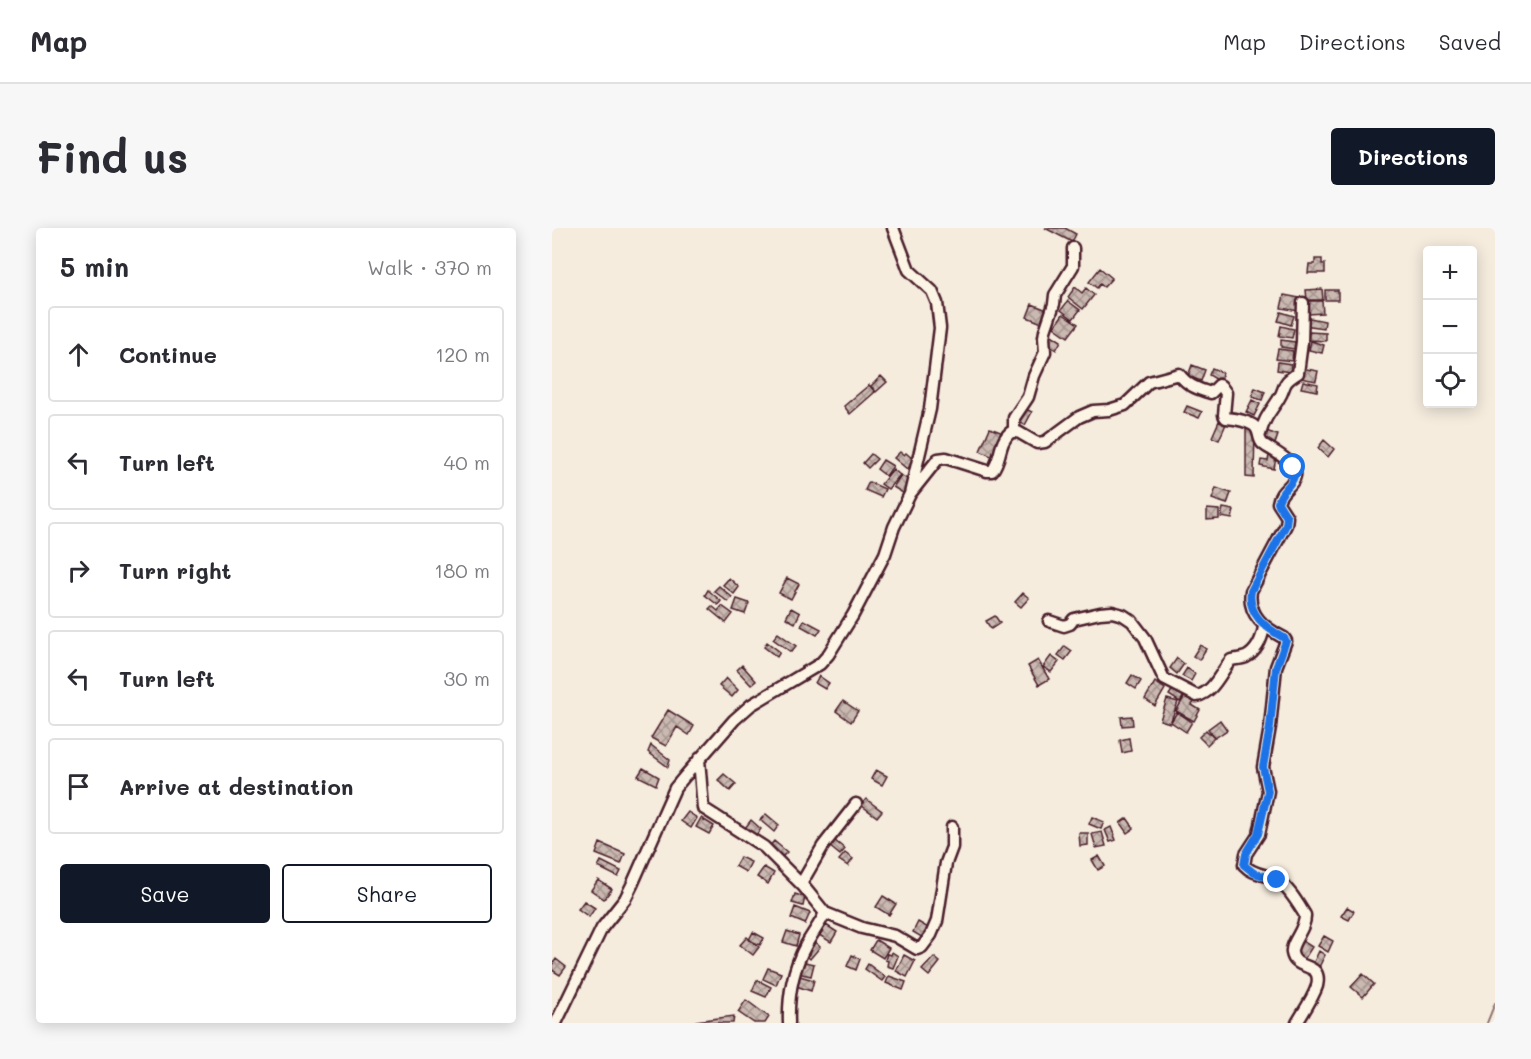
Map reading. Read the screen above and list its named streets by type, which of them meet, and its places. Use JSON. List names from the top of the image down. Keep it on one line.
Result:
{"page":{"header":"Map","nav":["Map","Directions","Saved"],"buttons":["Directions",["Save","Share"]],"title":"Find us","heading":["5 min","Walk · 370 m"],"map_buttons":["+","−"],"list":[["Continue","120 m"],["Turn left","40 m"],["Turn right","180 m"],["Turn left","30 m"],"Arrive at destination"]}}
